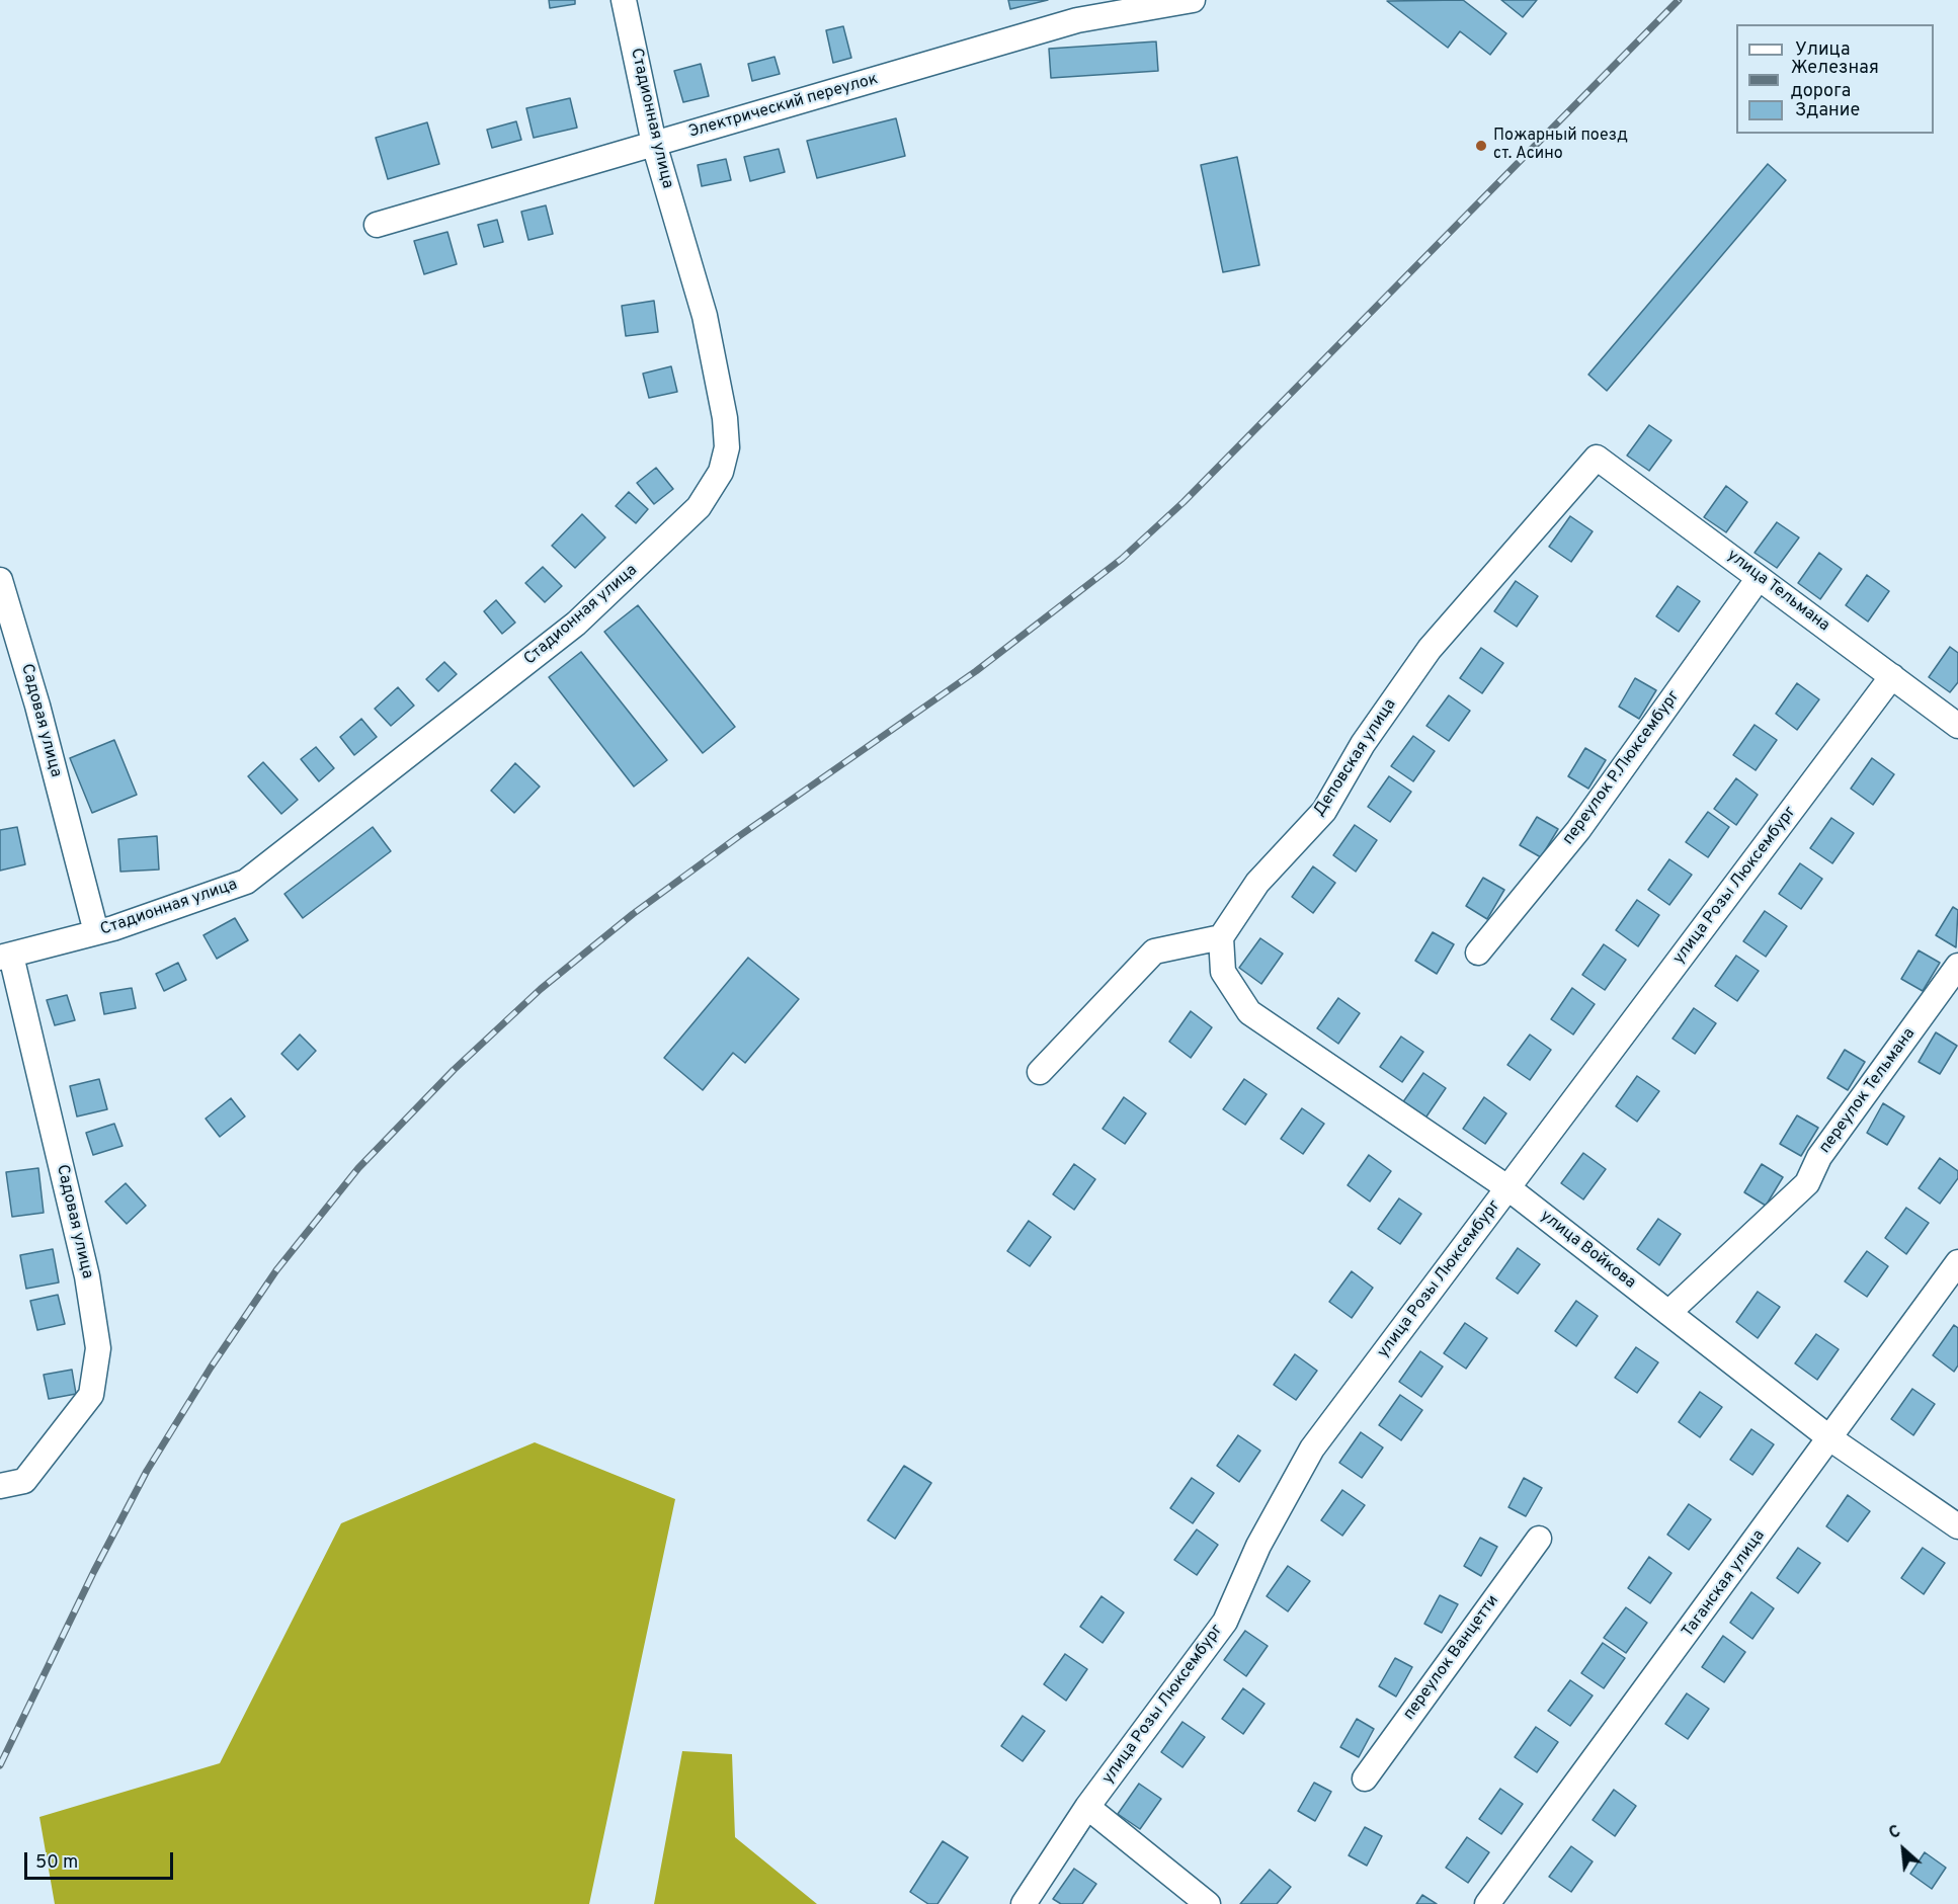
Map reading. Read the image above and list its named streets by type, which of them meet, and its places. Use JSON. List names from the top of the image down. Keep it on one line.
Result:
{"streets":{"street":["Электрический переулок","Стадионная улица","улица Тельмана","Садовая улица","Деповская улица","переулок Р.Люксембург","улица Розы Люксембург","переулок Тельмана","улица Войкова","Таганская улица","переулок Ванцетти"]},"crossings":[["Электрический переулок","Стадионная улица"],["Стадионная улица","Садовая улица"],["улица Тельмана","Деповская улица"],["улица Тельмана","переулок Р.Люксембург"],["улица Тельмана","улица Розы Люксембург"],["Деповская улица","улица Войкова"],["улица Розы Люксембург","улица Войкова"],["переулок Тельмана","улица Войкова"],["улица Войкова","Таганская улица"]],"places":["Пожарный поезд ст. Асино"],"legend":["Улица","Железная дорога","Здание"],"scale_bar":"50 m","north":"top left"}
